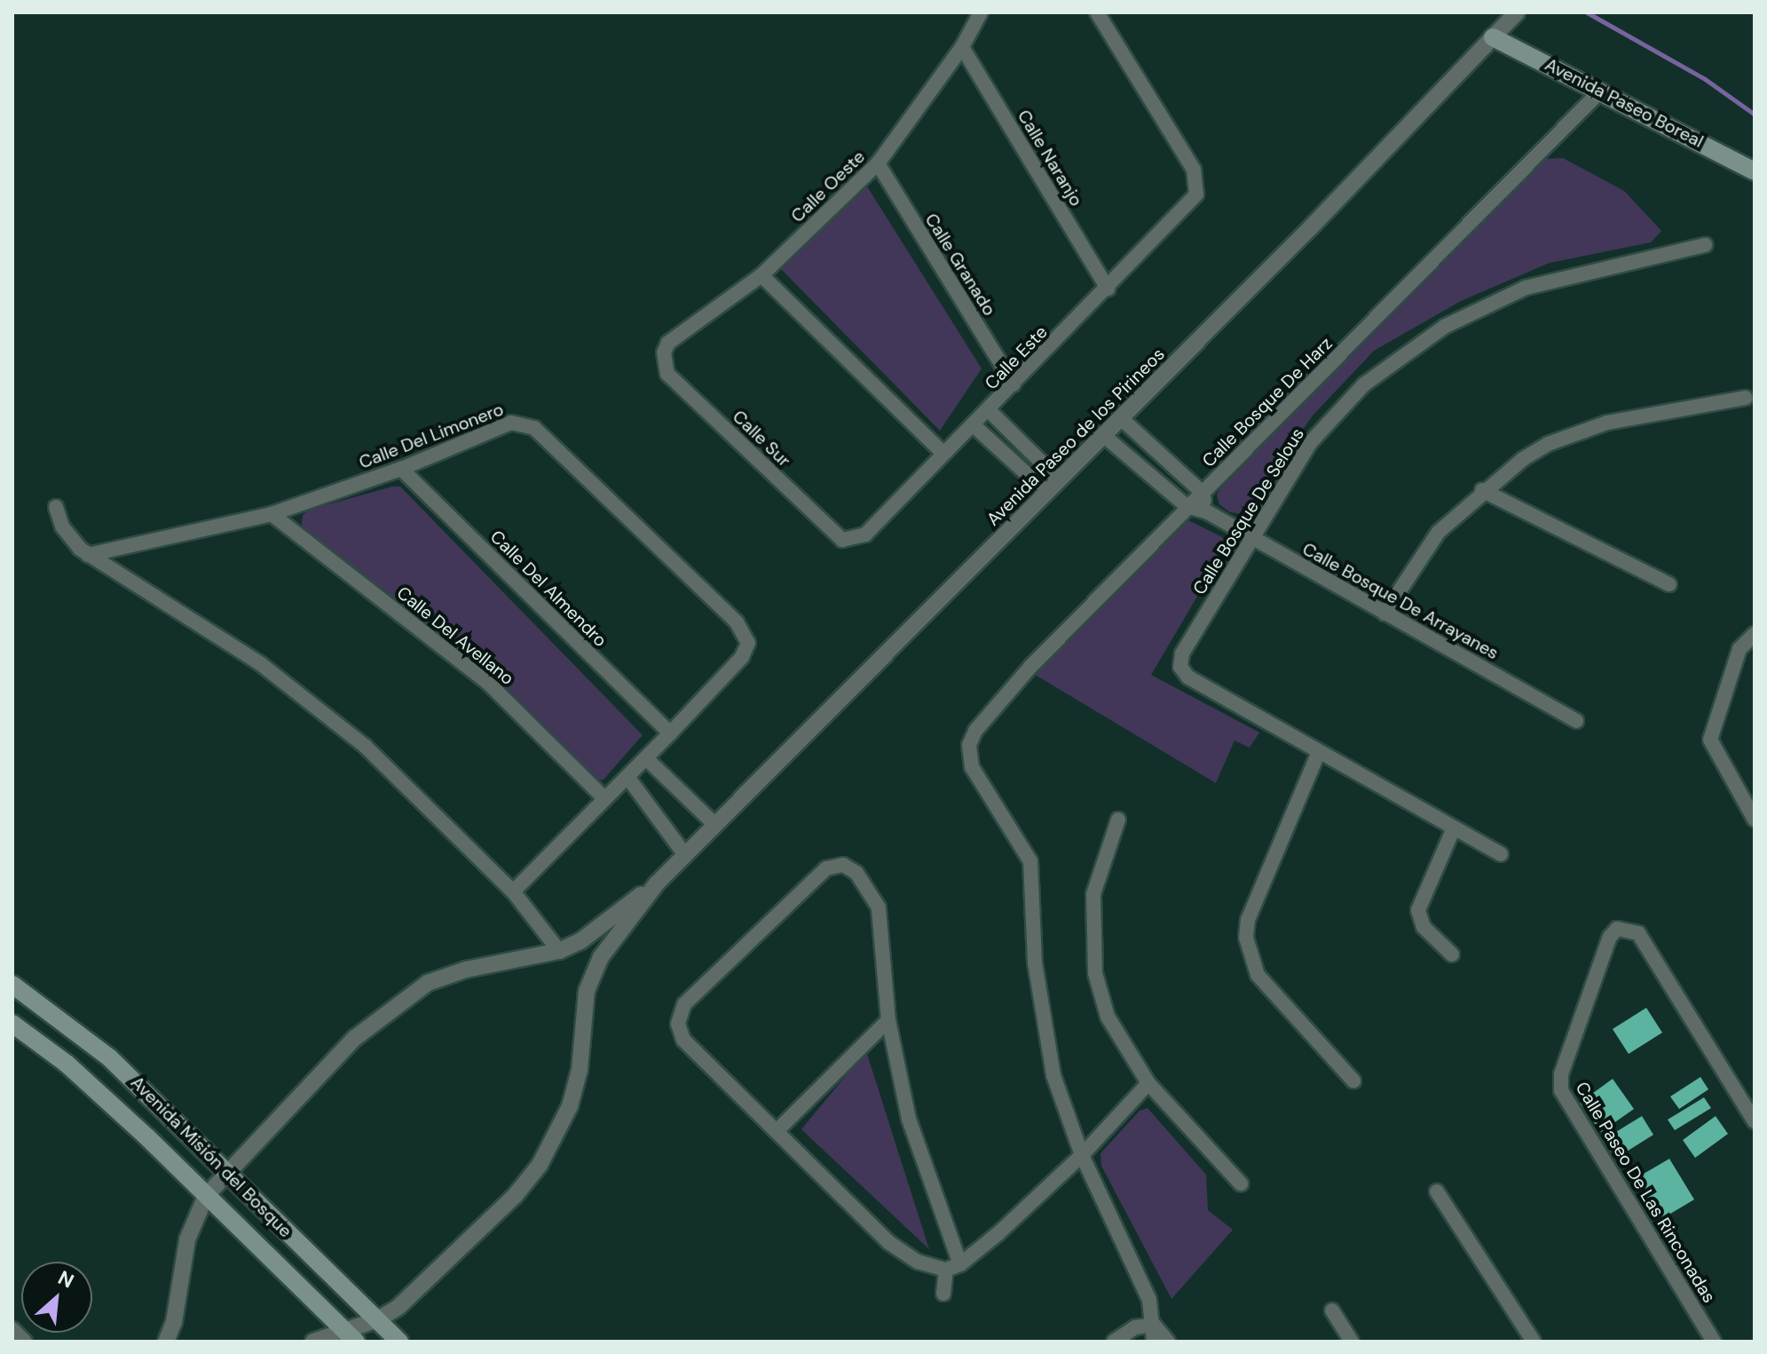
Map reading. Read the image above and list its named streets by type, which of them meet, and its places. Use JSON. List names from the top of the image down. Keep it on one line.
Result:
{"streets":{"main road":["Avenida Paseo Boreal","Avenida Misión del Bosque"],"street":["Calle Naranjo","Calle Oeste","Calle Granado","Calle Este","Calle Bosque De Harz","Calle Del Limonero","Avenida Paseo de los Pirineos","Calle Sur","Calle Bosque De Selous","Calle Del Almendro","Calle Bosque De Arrayanes","Calle Del Avellano","Calle Paseo De Las Rinconadas"]},"crossings":[["Avenida Paseo Boreal","Calle Bosque De Harz"],["Avenida Paseo Boreal","Avenida Paseo de los Pirineos"],["Calle Naranjo","Calle Oeste"],["Calle Naranjo","Calle Este"],["Calle Oeste","Calle Granado"],["Calle Oeste","Calle Sur"],["Calle Granado","Calle Este"],["Calle Este","Calle Sur"],["Calle Bosque De Harz","Calle Bosque De Arrayanes"],["Calle Del Limonero","Calle Del Almendro"],["Calle Del Limonero","Calle Del Avellano"],["Avenida Paseo de los Pirineos","Calle Bosque De Arrayanes"],["Calle Bosque De Selous","Calle Bosque De Arrayanes"]],"north":"top right"}
